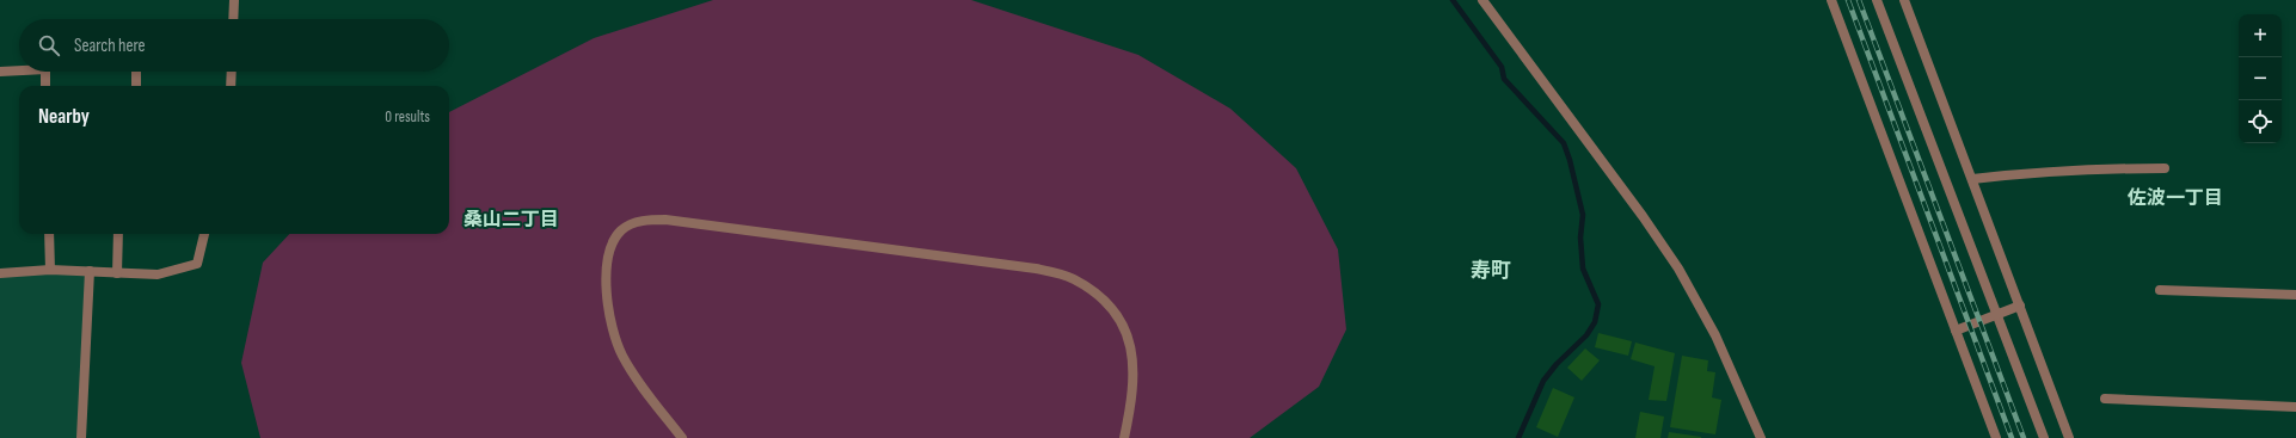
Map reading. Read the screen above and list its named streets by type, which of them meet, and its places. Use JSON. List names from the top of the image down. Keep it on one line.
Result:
{"districts":["佐波一丁目","桑山二丁目","寿町"],"page":{"map_buttons":["+","−"],"search":"Search here","heading":["Nearby","0 results"]}}
